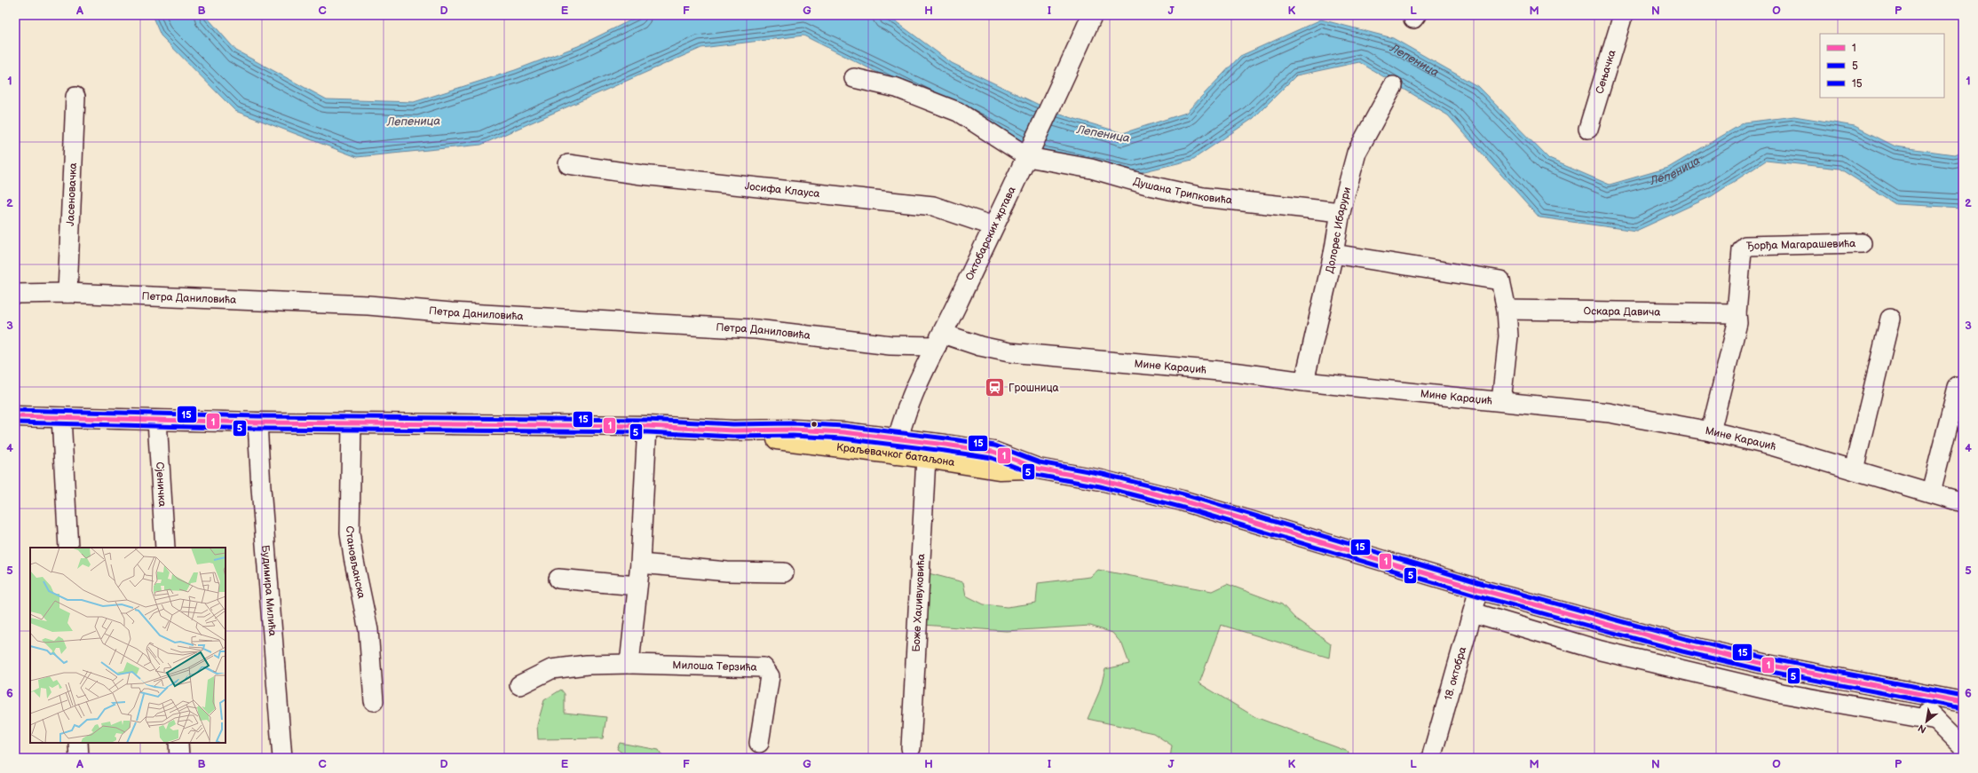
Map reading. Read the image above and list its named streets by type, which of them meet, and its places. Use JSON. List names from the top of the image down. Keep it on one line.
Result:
{"streets":{"main road":["Краљевачког батаљона"],"street":["Сењачка","Јосифа Клауса","Душана Трипковића","Јасеновачка","Долорес Ибарури","Октобарских жртава","Ђорђа Магарашевића","Петра Даниловића","Оскара Давича","Мине Караџић","Сјеничка","Становљанска","Будимира Милића","Боже Хаџивуковића","Милоша Терзића","18. октобра"]},"crossings":[["Јосифа Клауса","Октобарских жртава"],["Душана Трипковића","Долорес Ибарури"],["Душана Трипковића","Октобарских жртава"],["Јасеновачка","Петра Даниловића"],["Долорес Ибарури","Мине Караџић"],["Октобарских жртава","Петра Даниловића"],["Октобарских жртава","Мине Караџић"],["Октобарских жртава","Краљевачког батаљона"],["Ђорђа Магарашевића","Оскара Давича"],["Петра Даниловића","Мине Караџић"],["Краљевачког батаљона","Сјеничка"],["Краљевачког батаљона","Становљанска"],["Краљевачког батаљона","Будимира Милића"],["Краљевачког батаљона","Боже Хаџивуковића"],["Краљевачког батаљона","18. октобра"]],"water":["Лепеница"],"places":{"station":["Грошница"]},"lines":["transit line 15","transit line 1","transit line 5"],"legend":["1","5","15"],"north":"bottom left","grid":{"columns":["A","B","C","D","E","F","G","H","I","J","K","L","M","N","O","P"],"rows":["1","2","3","4","5","6"]}}
